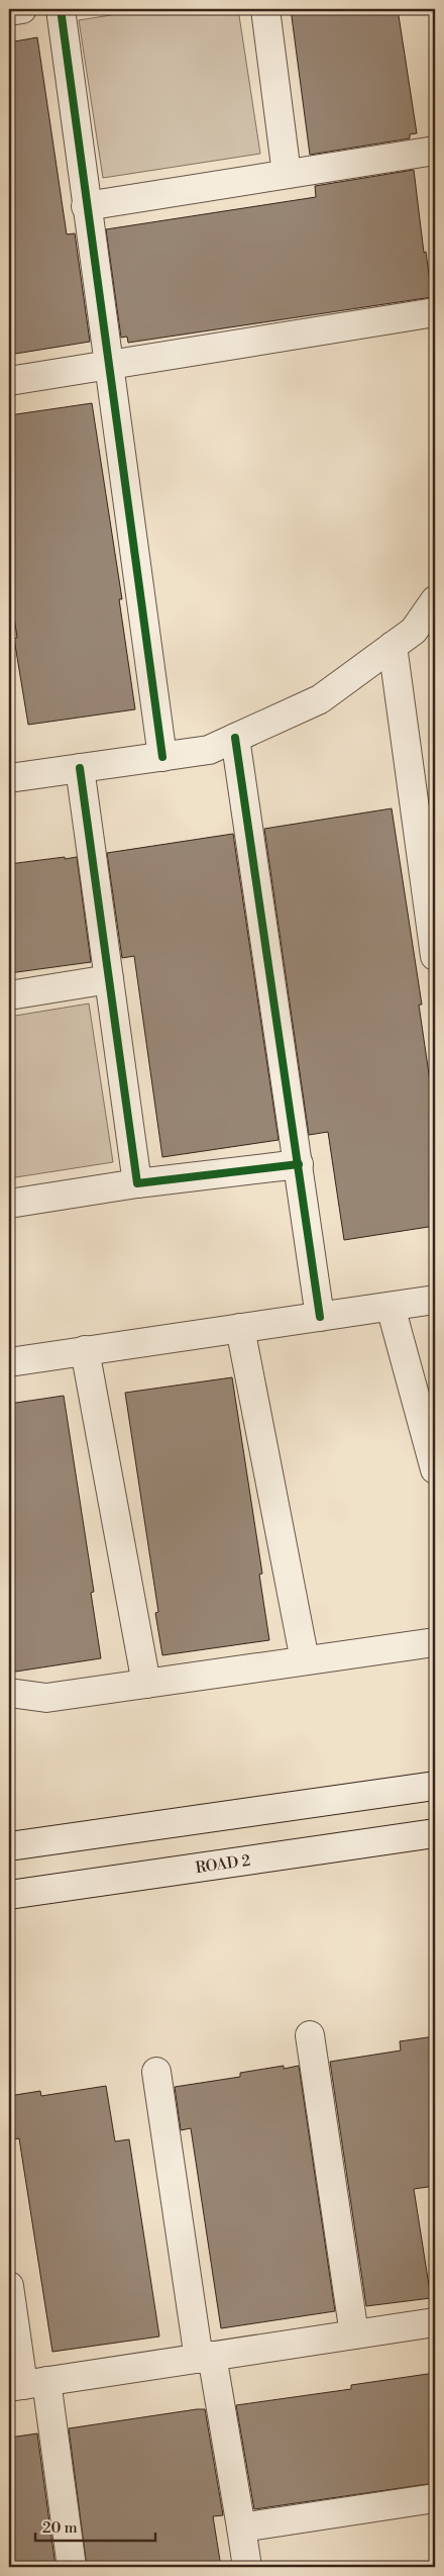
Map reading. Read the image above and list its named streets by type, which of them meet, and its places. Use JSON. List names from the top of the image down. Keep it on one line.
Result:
{"streets":{"street":["ROAD 2"]},"scale_bar":"20 m"}
